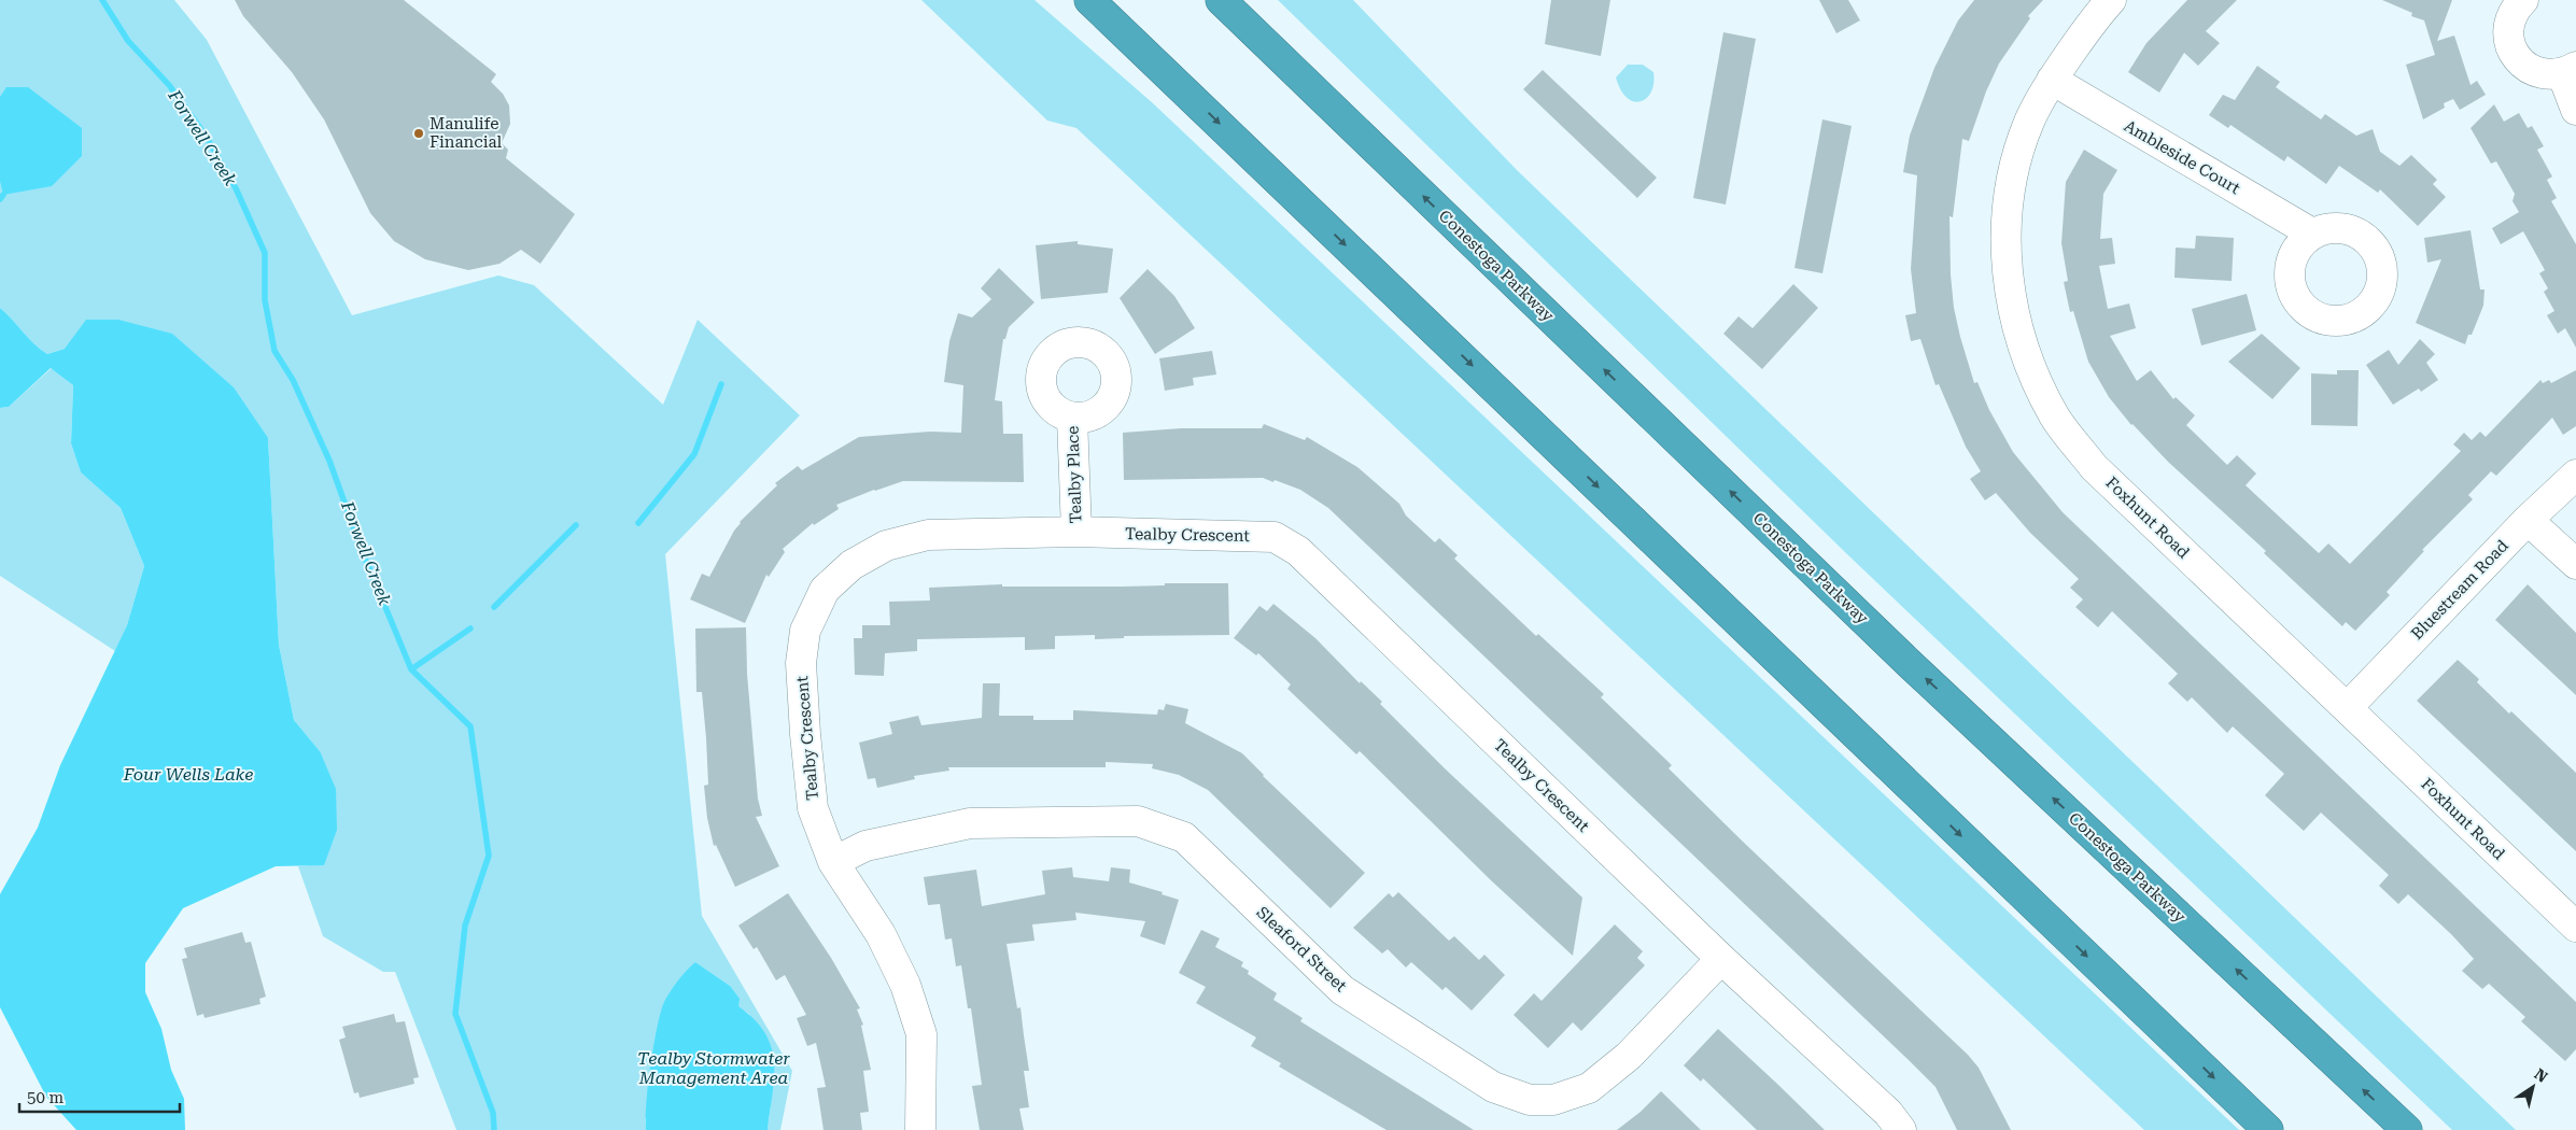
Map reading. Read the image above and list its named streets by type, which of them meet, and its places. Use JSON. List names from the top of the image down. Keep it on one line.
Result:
{"streets":{"highway":["Conestoga Parkway"],"street":["Ambleside Court","Tealby Place","Foxhunt Road","Tealby Crescent","Bluestream Road","Sleaford Street"]},"crossings":[["Ambleside Court","Foxhunt Road"],["Tealby Place","Tealby Crescent"],["Foxhunt Road","Bluestream Road"],["Tealby Crescent","Sleaford Street"]],"water":["Forwell Creek","Four Wells Lake","Tealby Stormwater Management Area"],"places":["Manulife Financial"],"scale_bar":"50 m","north":"top right"}
